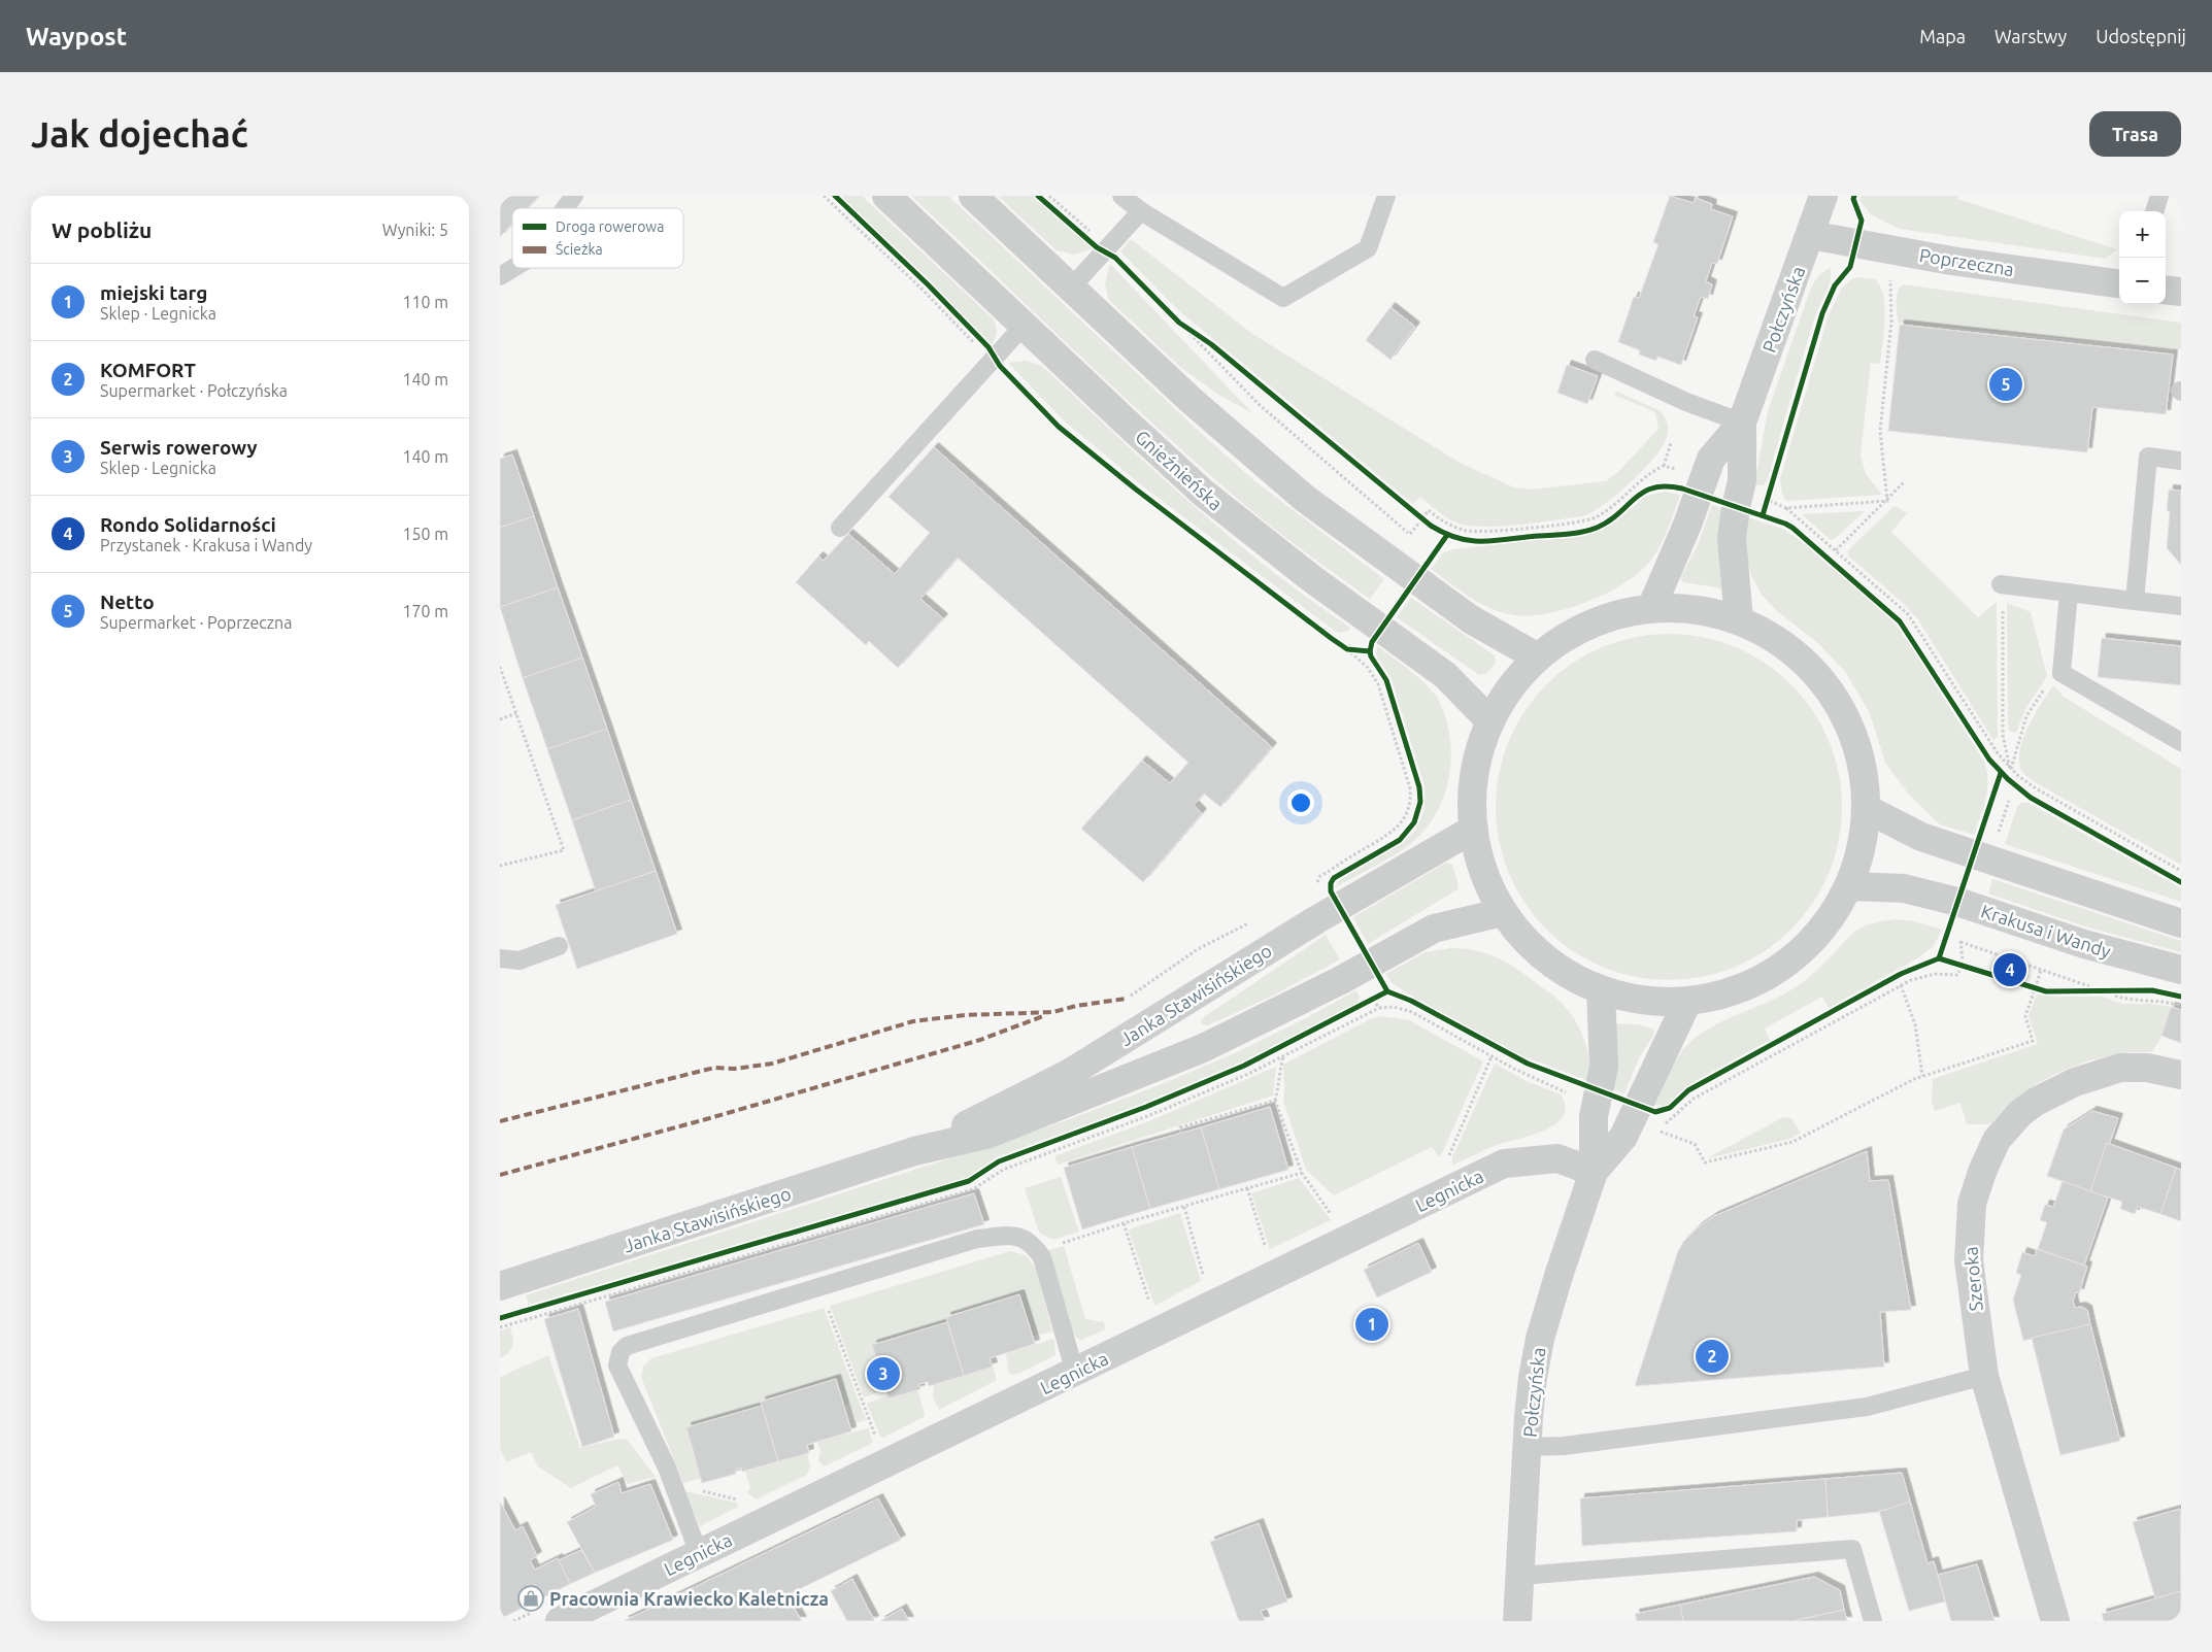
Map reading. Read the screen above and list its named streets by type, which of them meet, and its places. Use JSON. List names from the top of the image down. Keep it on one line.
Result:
{"streets":{"street":["Poprzeczna","Połczyńska","Gnieźnieńska","Krakusa i Wandy","Janka Stawisińskiego","Legnicka","Szeroka"]},"crossings":[["Poprzeczna","Połczyńska"],["Połczyńska","Legnicka"]],"places":{"shop":["Pracownia Krawiecko Kaletnicza"]},"legend":["Droga rowerowa","Ścieżka"],"page":{"header":"Waypost","nav":["Mapa","Warstwy","Udostępnij"],"buttons":"Trasa","title":"Jak dojechać","heading":["W pobliżu","Wyniki: 5"],"map_buttons":["+","−"],"list":[{"mark":"1","name":"miejski targ","note":"Sklep · Legnicka","value":"110 m"},{"mark":"2","name":"KOMFORT","note":"Supermarket · Połczyńska","value":"140 m"},{"mark":"3","name":"Serwis rowerowy","note":"Sklep · Legnicka","value":"140 m"},{"mark":"4","name":"Rondo Solidarności","note":"Przystanek · Krakusa i Wandy","value":"150 m"},{"mark":"5","name":"Netto","note":"Supermarket · Poprzeczna","value":"170 m"}],"pins":["5","4","1","2","3"]}}
